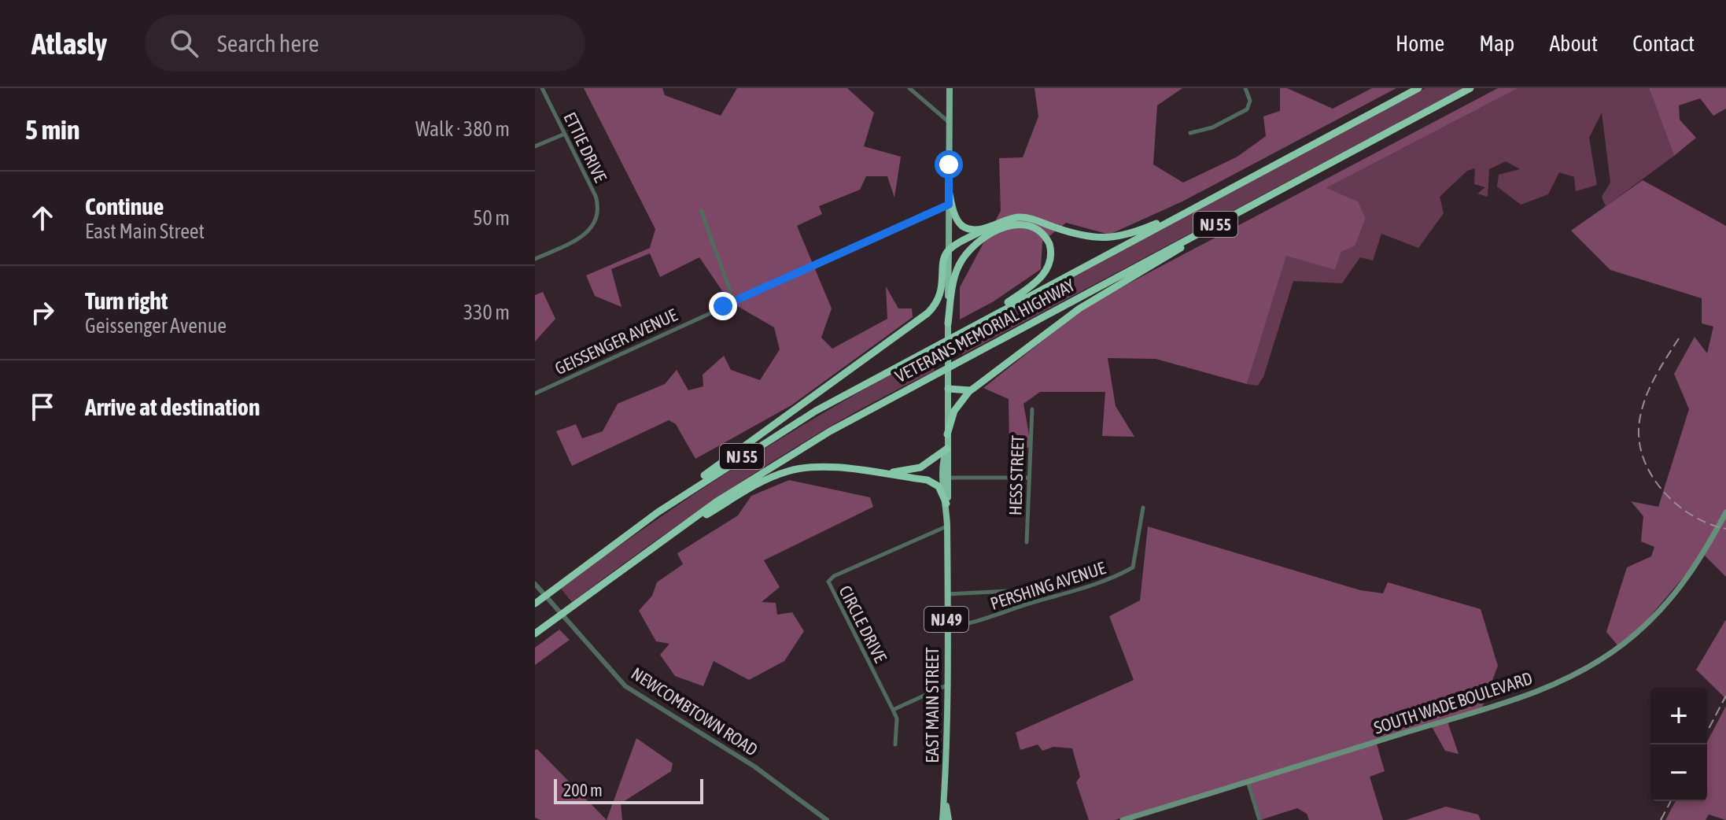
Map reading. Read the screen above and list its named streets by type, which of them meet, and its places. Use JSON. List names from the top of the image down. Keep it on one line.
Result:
{"streets":{"highway":["NJ 55","VETERANS MEMORIAL HIGHWAY","NJ 49","EAST MAIN STREET"],"main road":["SOUTH WADE BOULEVARD"],"street":["ETTIE DRIVE","GEISSENGER AVENUE","HESS STREET","PERSHING AVENUE","CIRCLE DRIVE","NEWCOMBTOWN ROAD"]},"crossings":[["GEISSENGER AVENUE","EAST MAIN STREET"],["PERSHING AVENUE","EAST MAIN STREET"],["CIRCLE DRIVE","EAST MAIN STREET"]],"scale_bar":"200 m","page":{"header":"Atlasly","search":"Search here","nav":["Home","Map","About","Contact"],"heading":["5 min","Walk · 380 m"],"list":[["Continue","East Main Street","50 m"],["Turn right","Geissenger Avenue","330 m"],"Arrive at destination"],"map_buttons":["+","−"],"scale":"200 m"}}
